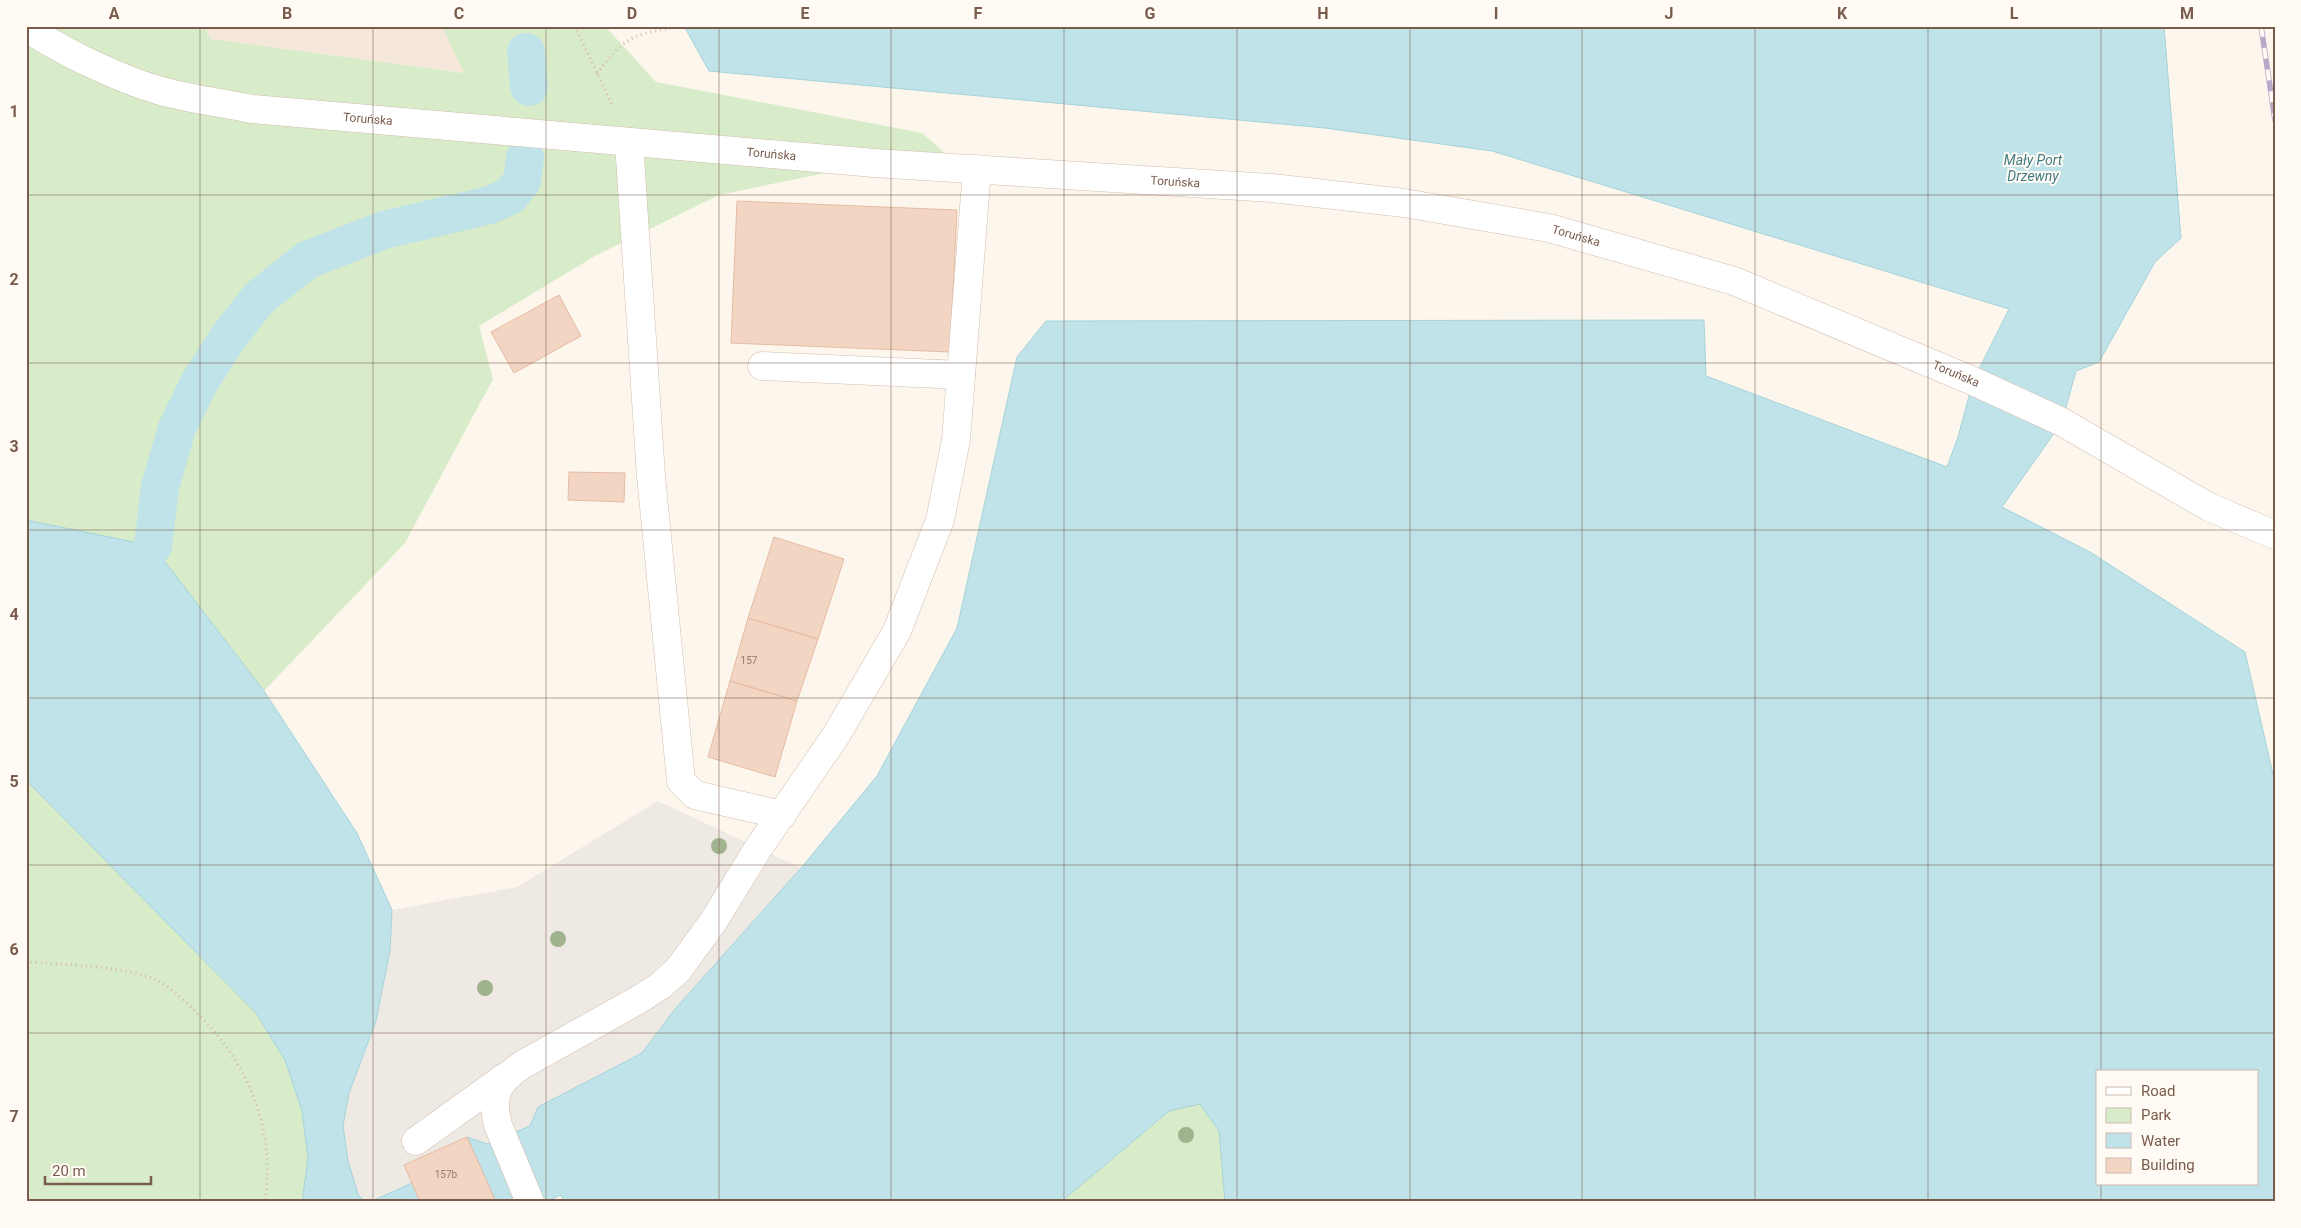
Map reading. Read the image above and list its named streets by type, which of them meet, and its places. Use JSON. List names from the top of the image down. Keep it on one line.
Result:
{"streets":{"street":["Toruńska"]},"water":["Mały Port Drzewny"],"house_numbers":["157","157b"],"legend":["Road","Park","Water","Building"],"scale_bar":"20 m","grid":{"columns":["A","B","C","D","E","F","G","H","I","J","K","L","M"],"rows":["1","2","3","4","5","6","7"]}}
